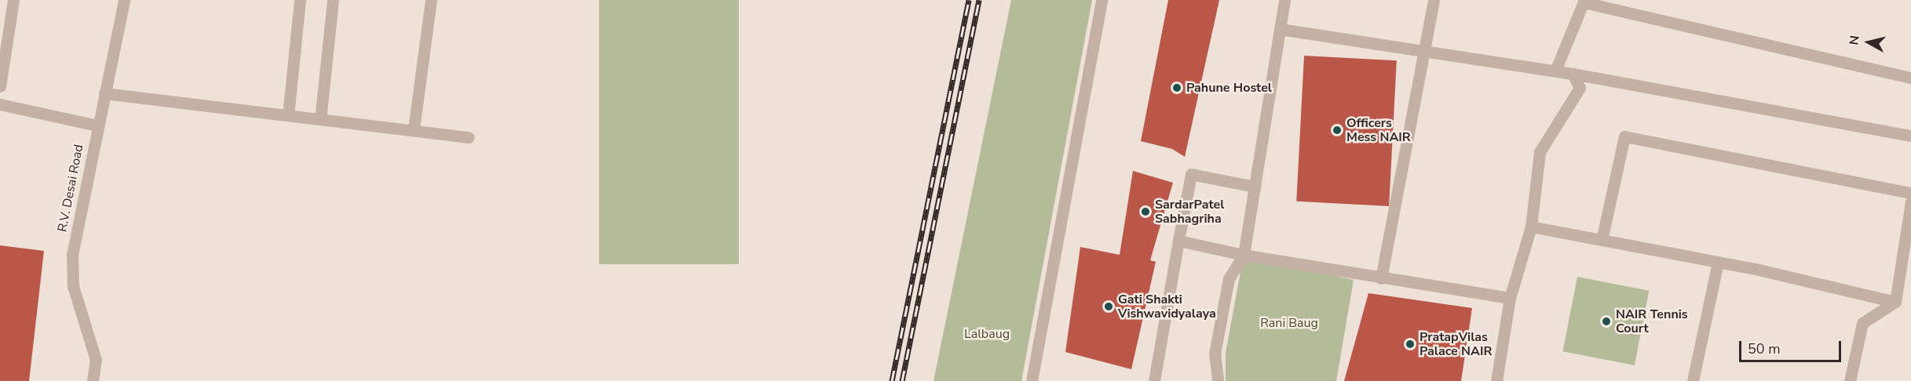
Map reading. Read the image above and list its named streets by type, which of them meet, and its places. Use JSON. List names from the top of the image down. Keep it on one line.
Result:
{"streets":{"street":["R.V. Desai Road"]},"parks":["Rani Baug","Lalbaug"],"places":["Pahune Hostel","Officers Mess NAIR","SardarPatel Sabhagriha","Gati Shakti Vishwavidyalaya","NAIR Tennis Court","PratapVilas Palace NAIR"],"scale_bar":"50 m","north":"left"}
